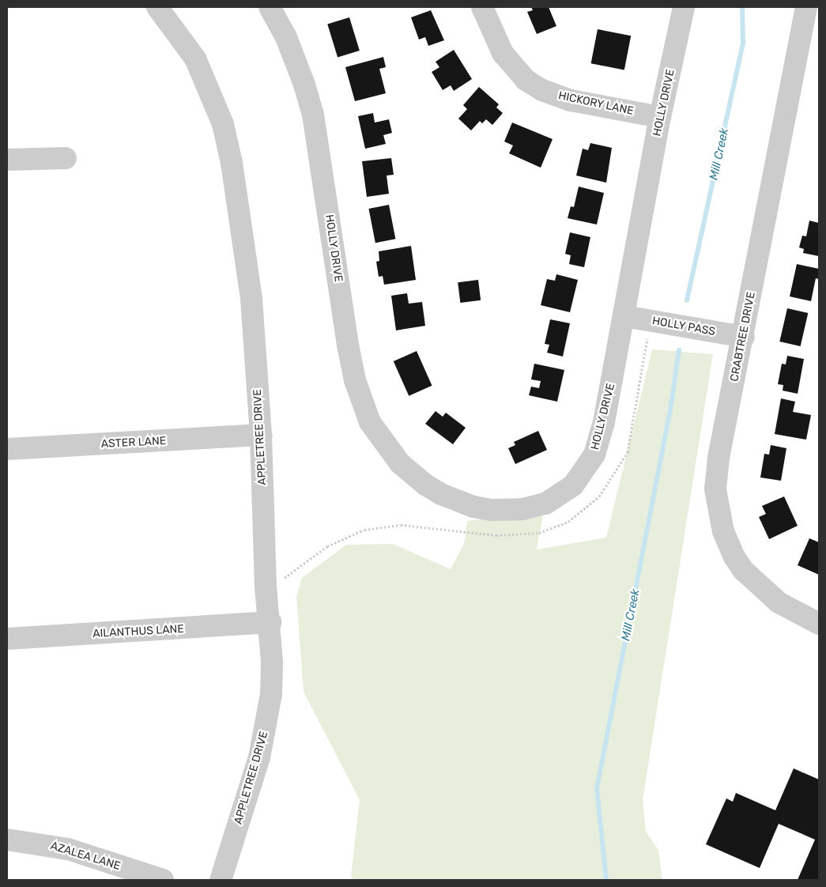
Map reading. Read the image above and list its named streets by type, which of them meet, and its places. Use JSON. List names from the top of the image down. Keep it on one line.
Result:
{"streets":{"street":["HOLLY DRIVE","HICKORY LANE","HOLLY PASS","CRABTREE DRIVE","APPLETREE DRIVE","ASTER LANE","AILANTHUS LANE","AZALEA LANE"]},"crossings":[["HOLLY DRIVE","HICKORY LANE"],["HOLLY DRIVE","HOLLY PASS"],["HOLLY PASS","CRABTREE DRIVE"],["APPLETREE DRIVE","ASTER LANE"],["APPLETREE DRIVE","AILANTHUS LANE"]],"water":["Mill Creek"]}
